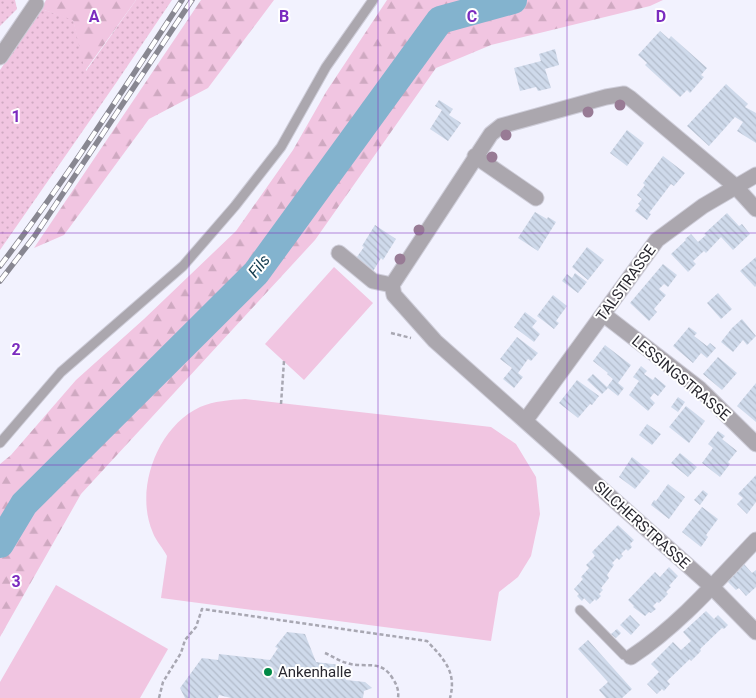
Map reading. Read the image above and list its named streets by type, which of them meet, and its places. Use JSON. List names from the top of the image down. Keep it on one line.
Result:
{"streets":{"street":["TALSTRASSE","LESSINGSTRASSE","SILCHERSTRASSE"]},"crossings":[["TALSTRASSE","LESSINGSTRASSE"],["TALSTRASSE","SILCHERSTRASSE"]],"water":["Fils"],"places":["Ankenhalle"],"grid":{"columns":["A","B","C","D"],"rows":["1","2","3"]}}
